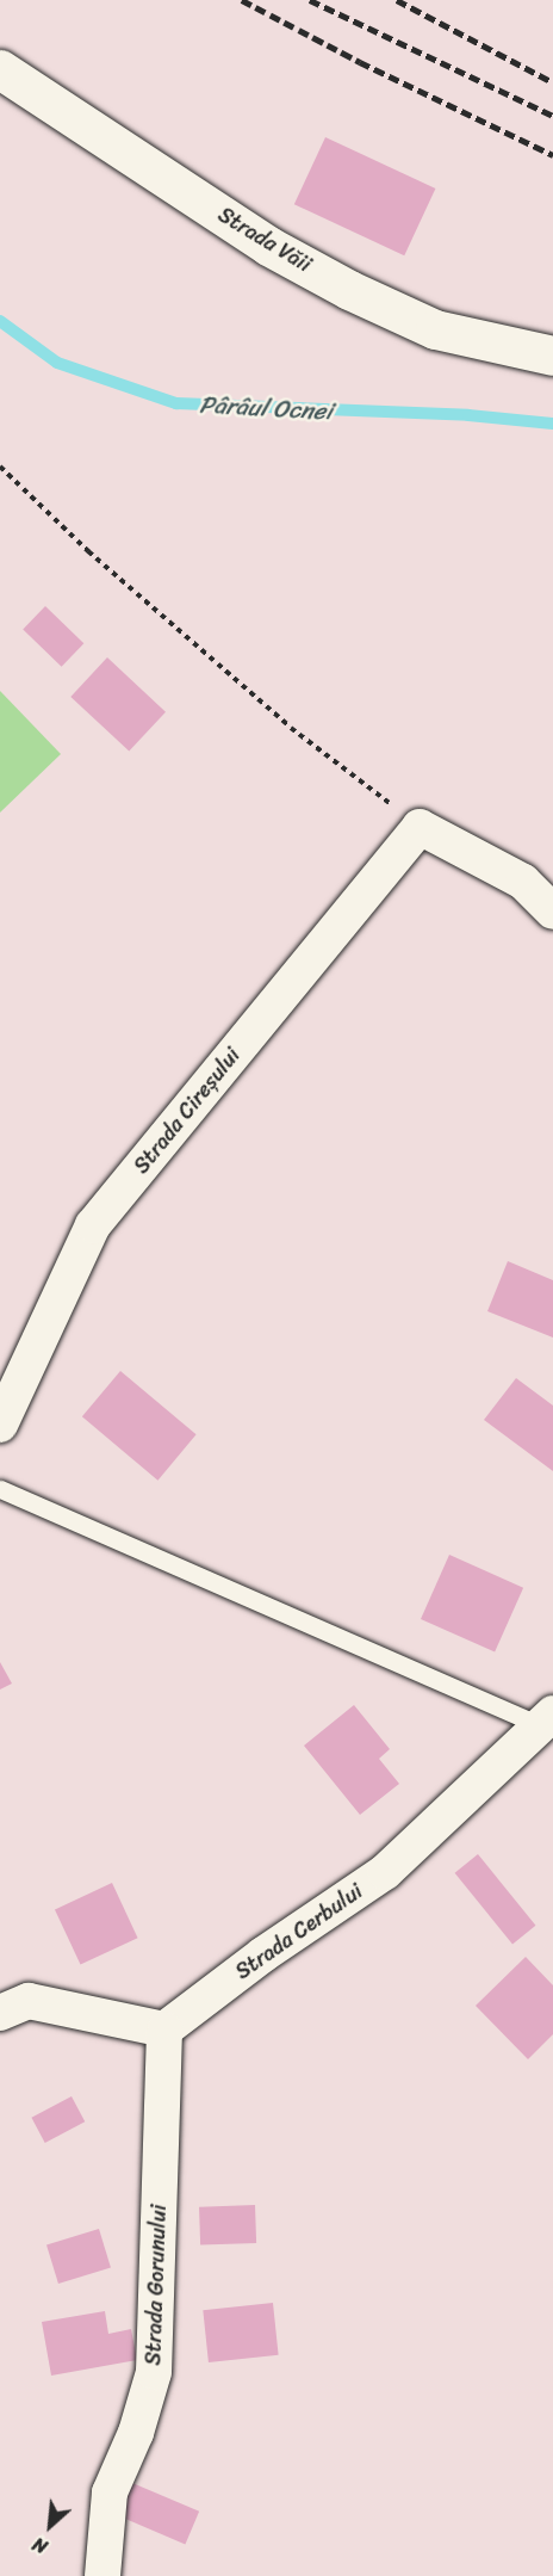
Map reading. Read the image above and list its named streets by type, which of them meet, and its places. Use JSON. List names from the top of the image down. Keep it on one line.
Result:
{"streets":{"main road":["Strada Văii"],"street":["Strada Cireșului","Strada Cerbului","Strada Gorunului"]},"crossings":[["Strada Cerbului","Strada Gorunului"]],"water":["Pârâul Ocnei"],"north":"bottom left"}
